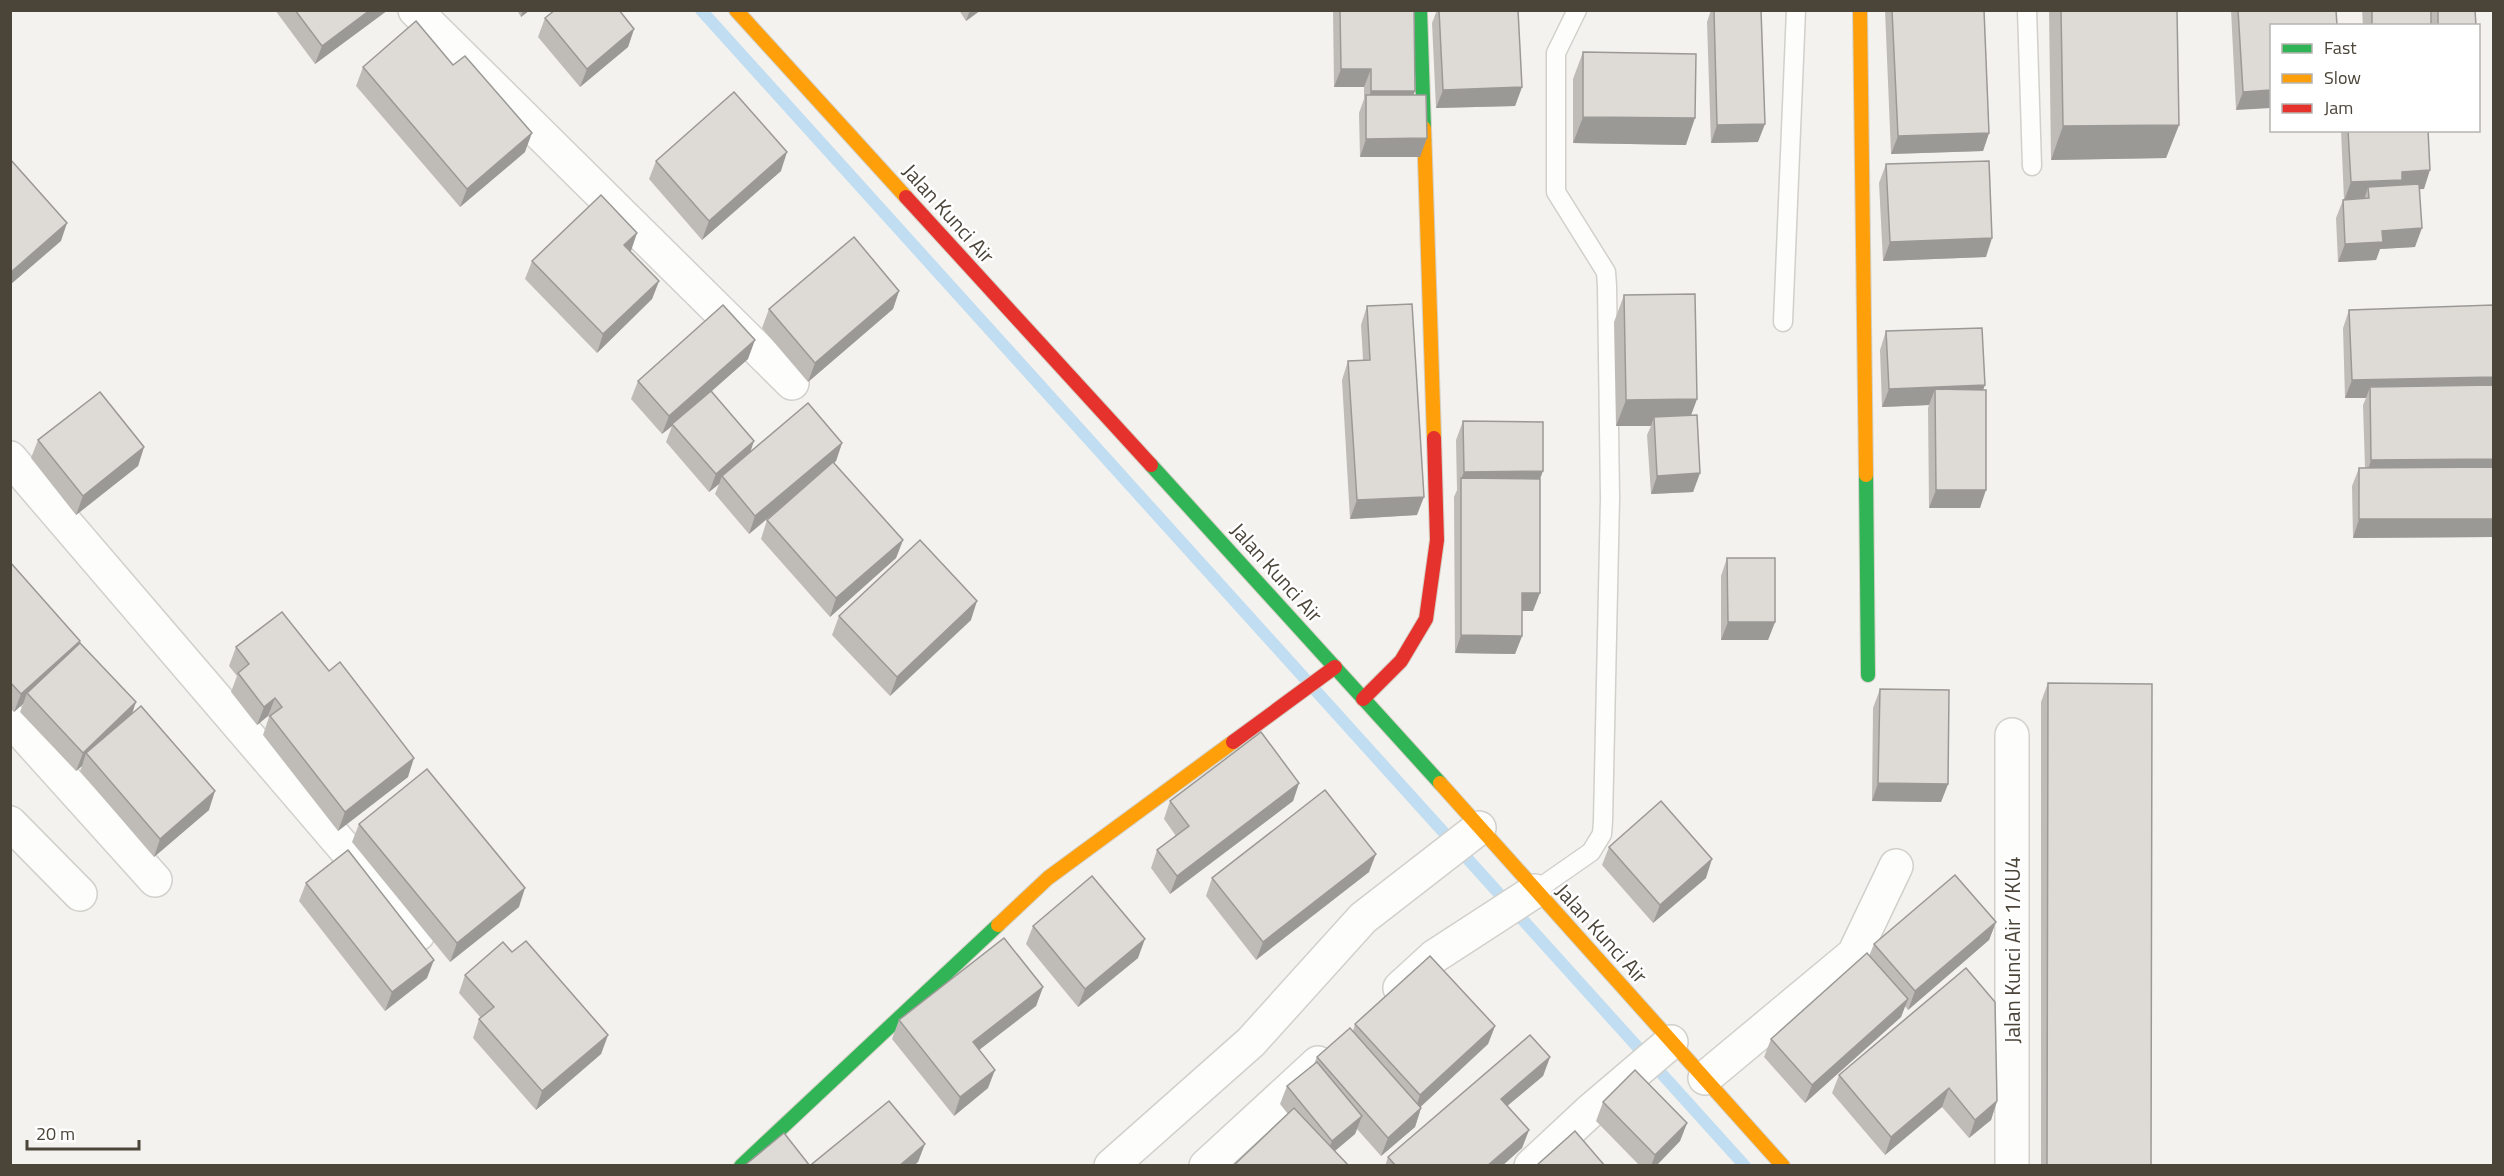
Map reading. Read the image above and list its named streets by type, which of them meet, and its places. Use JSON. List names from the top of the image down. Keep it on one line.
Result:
{"streets":{"street":["Jalan Kunci Air","Jalan Kunci Air 1/KU4"]},"legend":["Fast","Slow","Jam"],"scale_bar":"20 m"}
